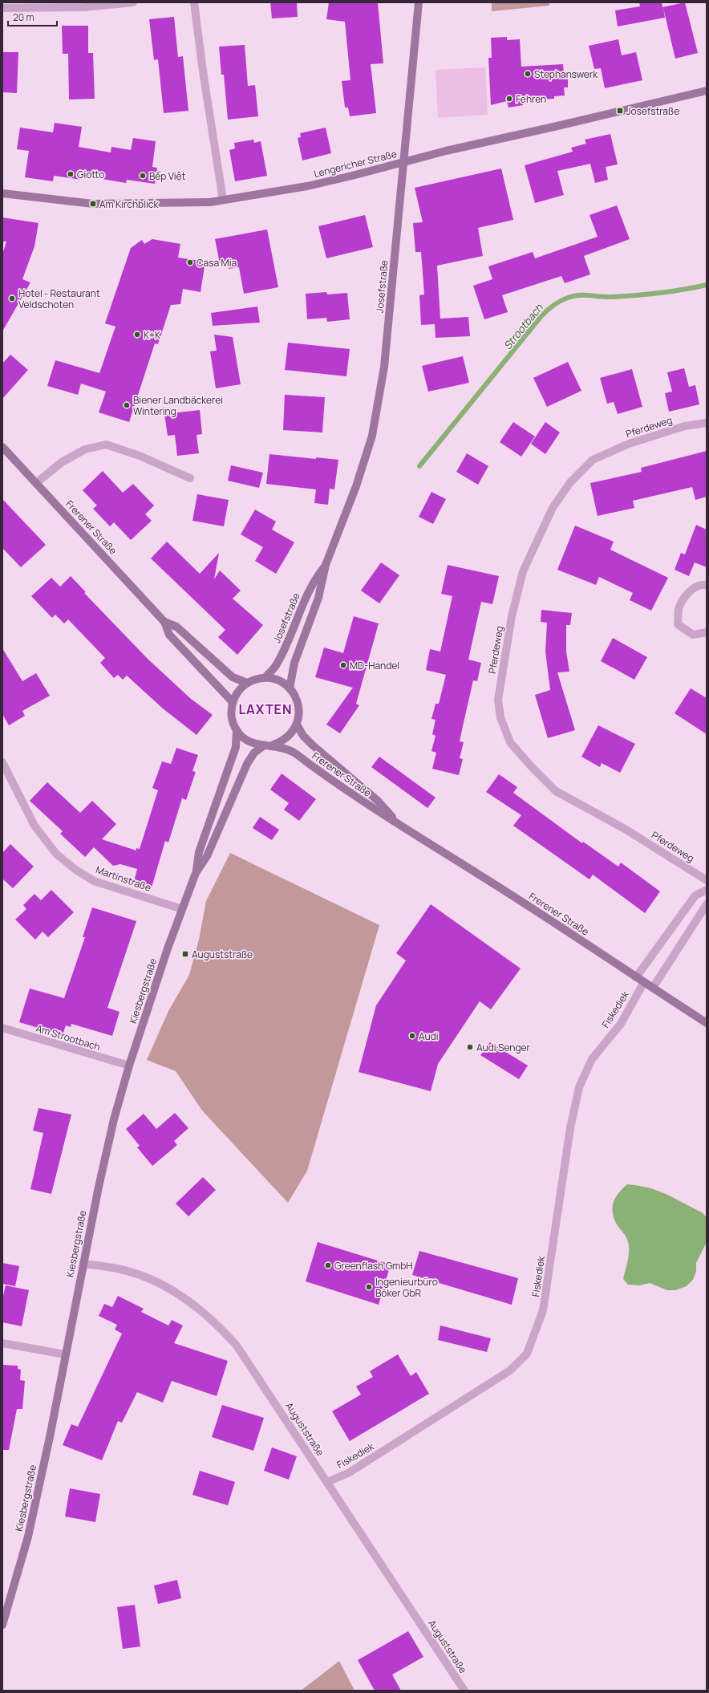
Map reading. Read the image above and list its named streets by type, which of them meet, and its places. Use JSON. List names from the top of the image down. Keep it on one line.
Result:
{"streets":{"main road":["Lengericher Straße","Josefstraße","Frerener Straße","Kiesbergstraße"],"street":["Pferdeweg","Martinstraße","Fiskediek","Am Strootbach","Auguststraße"]},"crossings":[["Lengericher Straße","Josefstraße"],["Josefstraße","Frerener Straße"],["Josefstraße","Kiesbergstraße"],["Frerener Straße","Kiesbergstraße"],["Frerener Straße","Fiskediek"],["Martinstraße","Kiesbergstraße"],["Kiesbergstraße","Am Strootbach"],["Kiesbergstraße","Auguststraße"],["Fiskediek","Auguststraße"]],"districts":["LAXTEN"],"water":["Strootbach"],"places":{"other":["Stephanswerk","Fehren","Giotto","Bếp Việt","Casa Mia","Hotel - Restaurant Veldschoten","K+K","Biener Landbäckerei Wintering","MD-Handel","Audi","Audi Senger","Greenflash GmbH","Ingenieurbüro Böker GbR"],"transit":["Josefstraße","Am Kirchblick","Auguststraße"]},"scale_bar":"20 m"}
